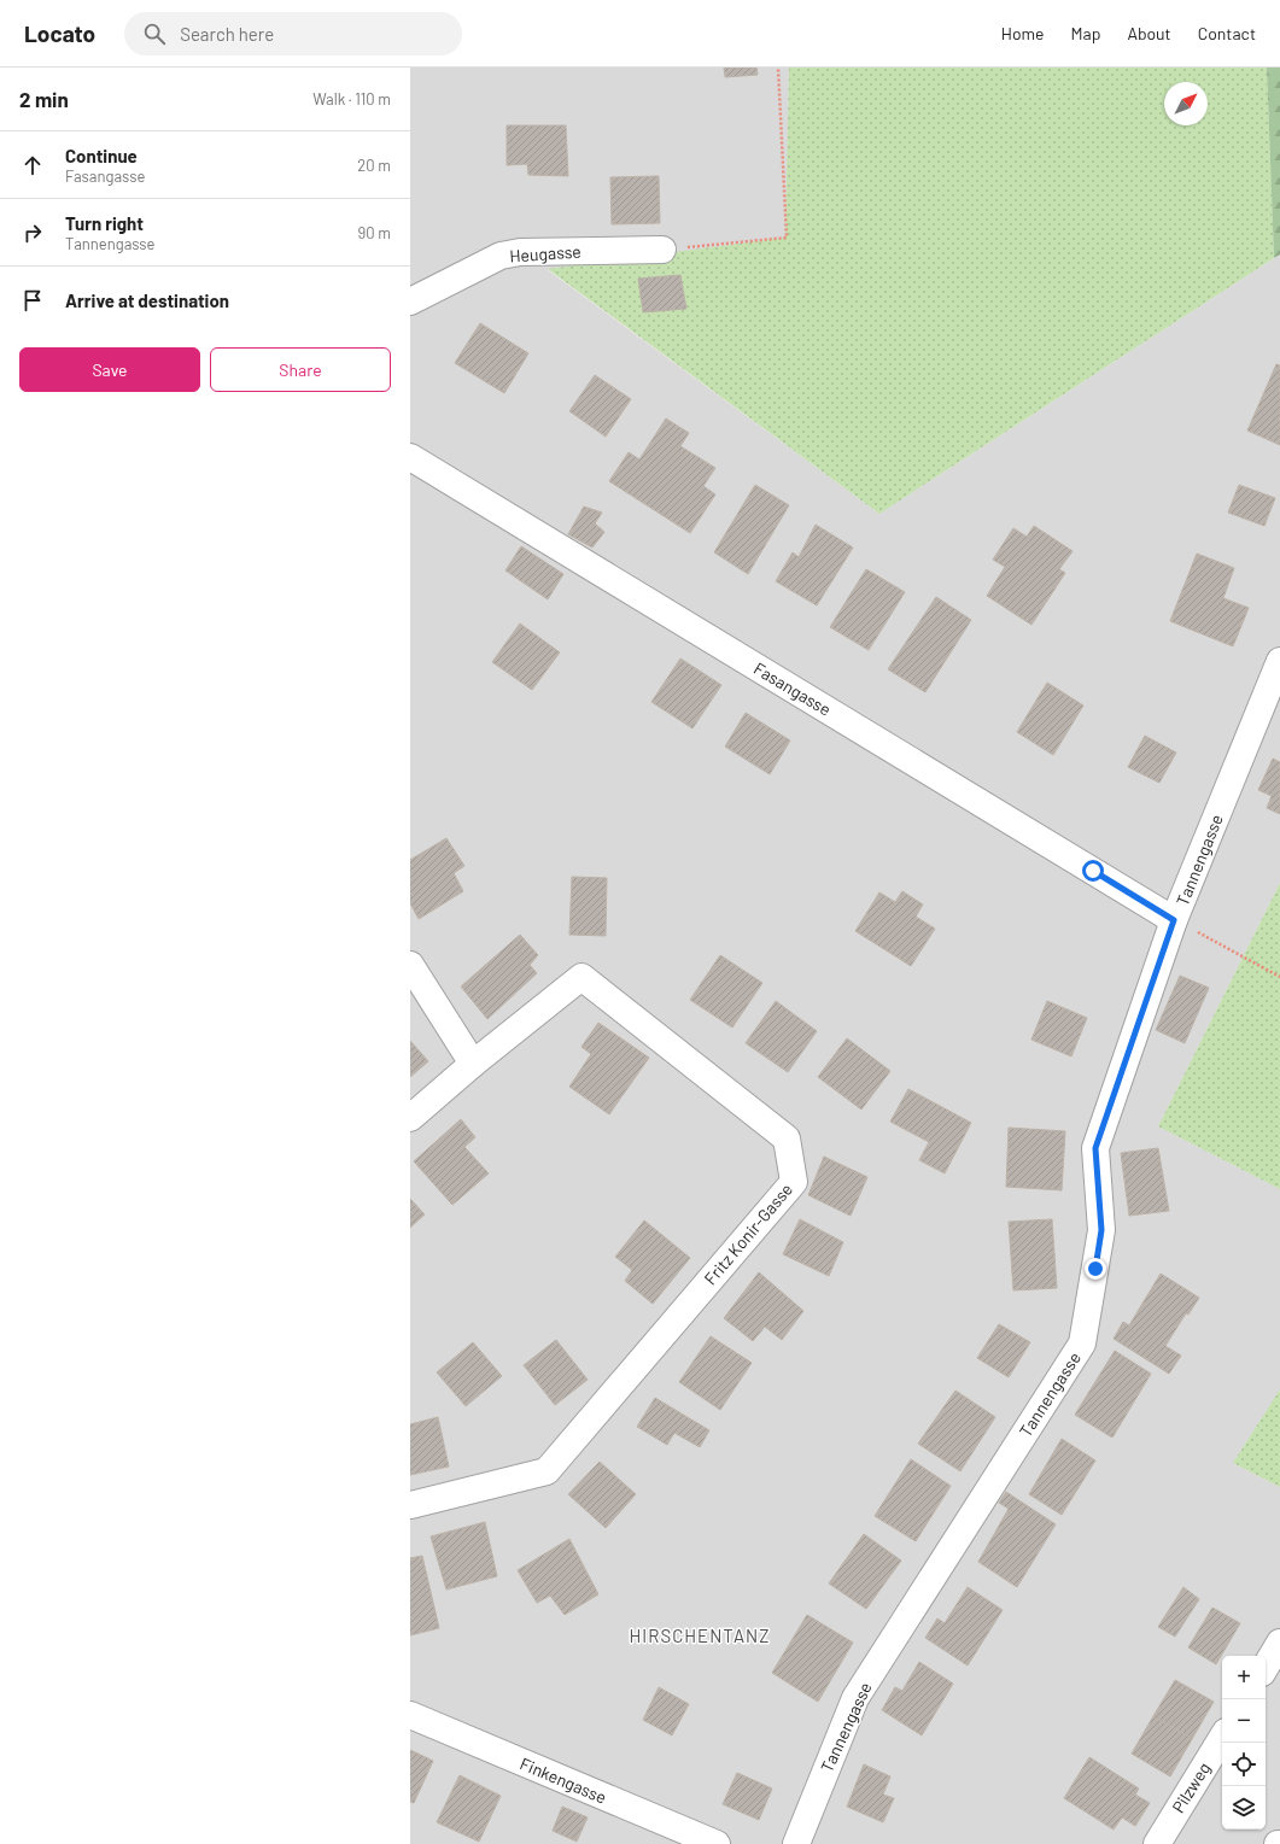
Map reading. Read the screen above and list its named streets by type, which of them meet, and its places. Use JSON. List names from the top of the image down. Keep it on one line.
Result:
{"streets":{"street":["Heugasse","Fasangasse","Tannengasse","Fritz Konir-Gasse","Finkengasse","Pilzweg"]},"crossings":[["Fasangasse","Tannengasse"]],"districts":["HIRSCHENTANZ"],"north":"top right","page":{"header":"Locato","search":"Search here","nav":["Home","Map","About","Contact"],"heading":["2 min","Walk · 110 m"],"list":[["Continue","Fasangasse","20 m"],["Turn right","Tannengasse","90 m"],"Arrive at destination"],"buttons":["Save","Share"],"map_buttons":["+","−"]}}
